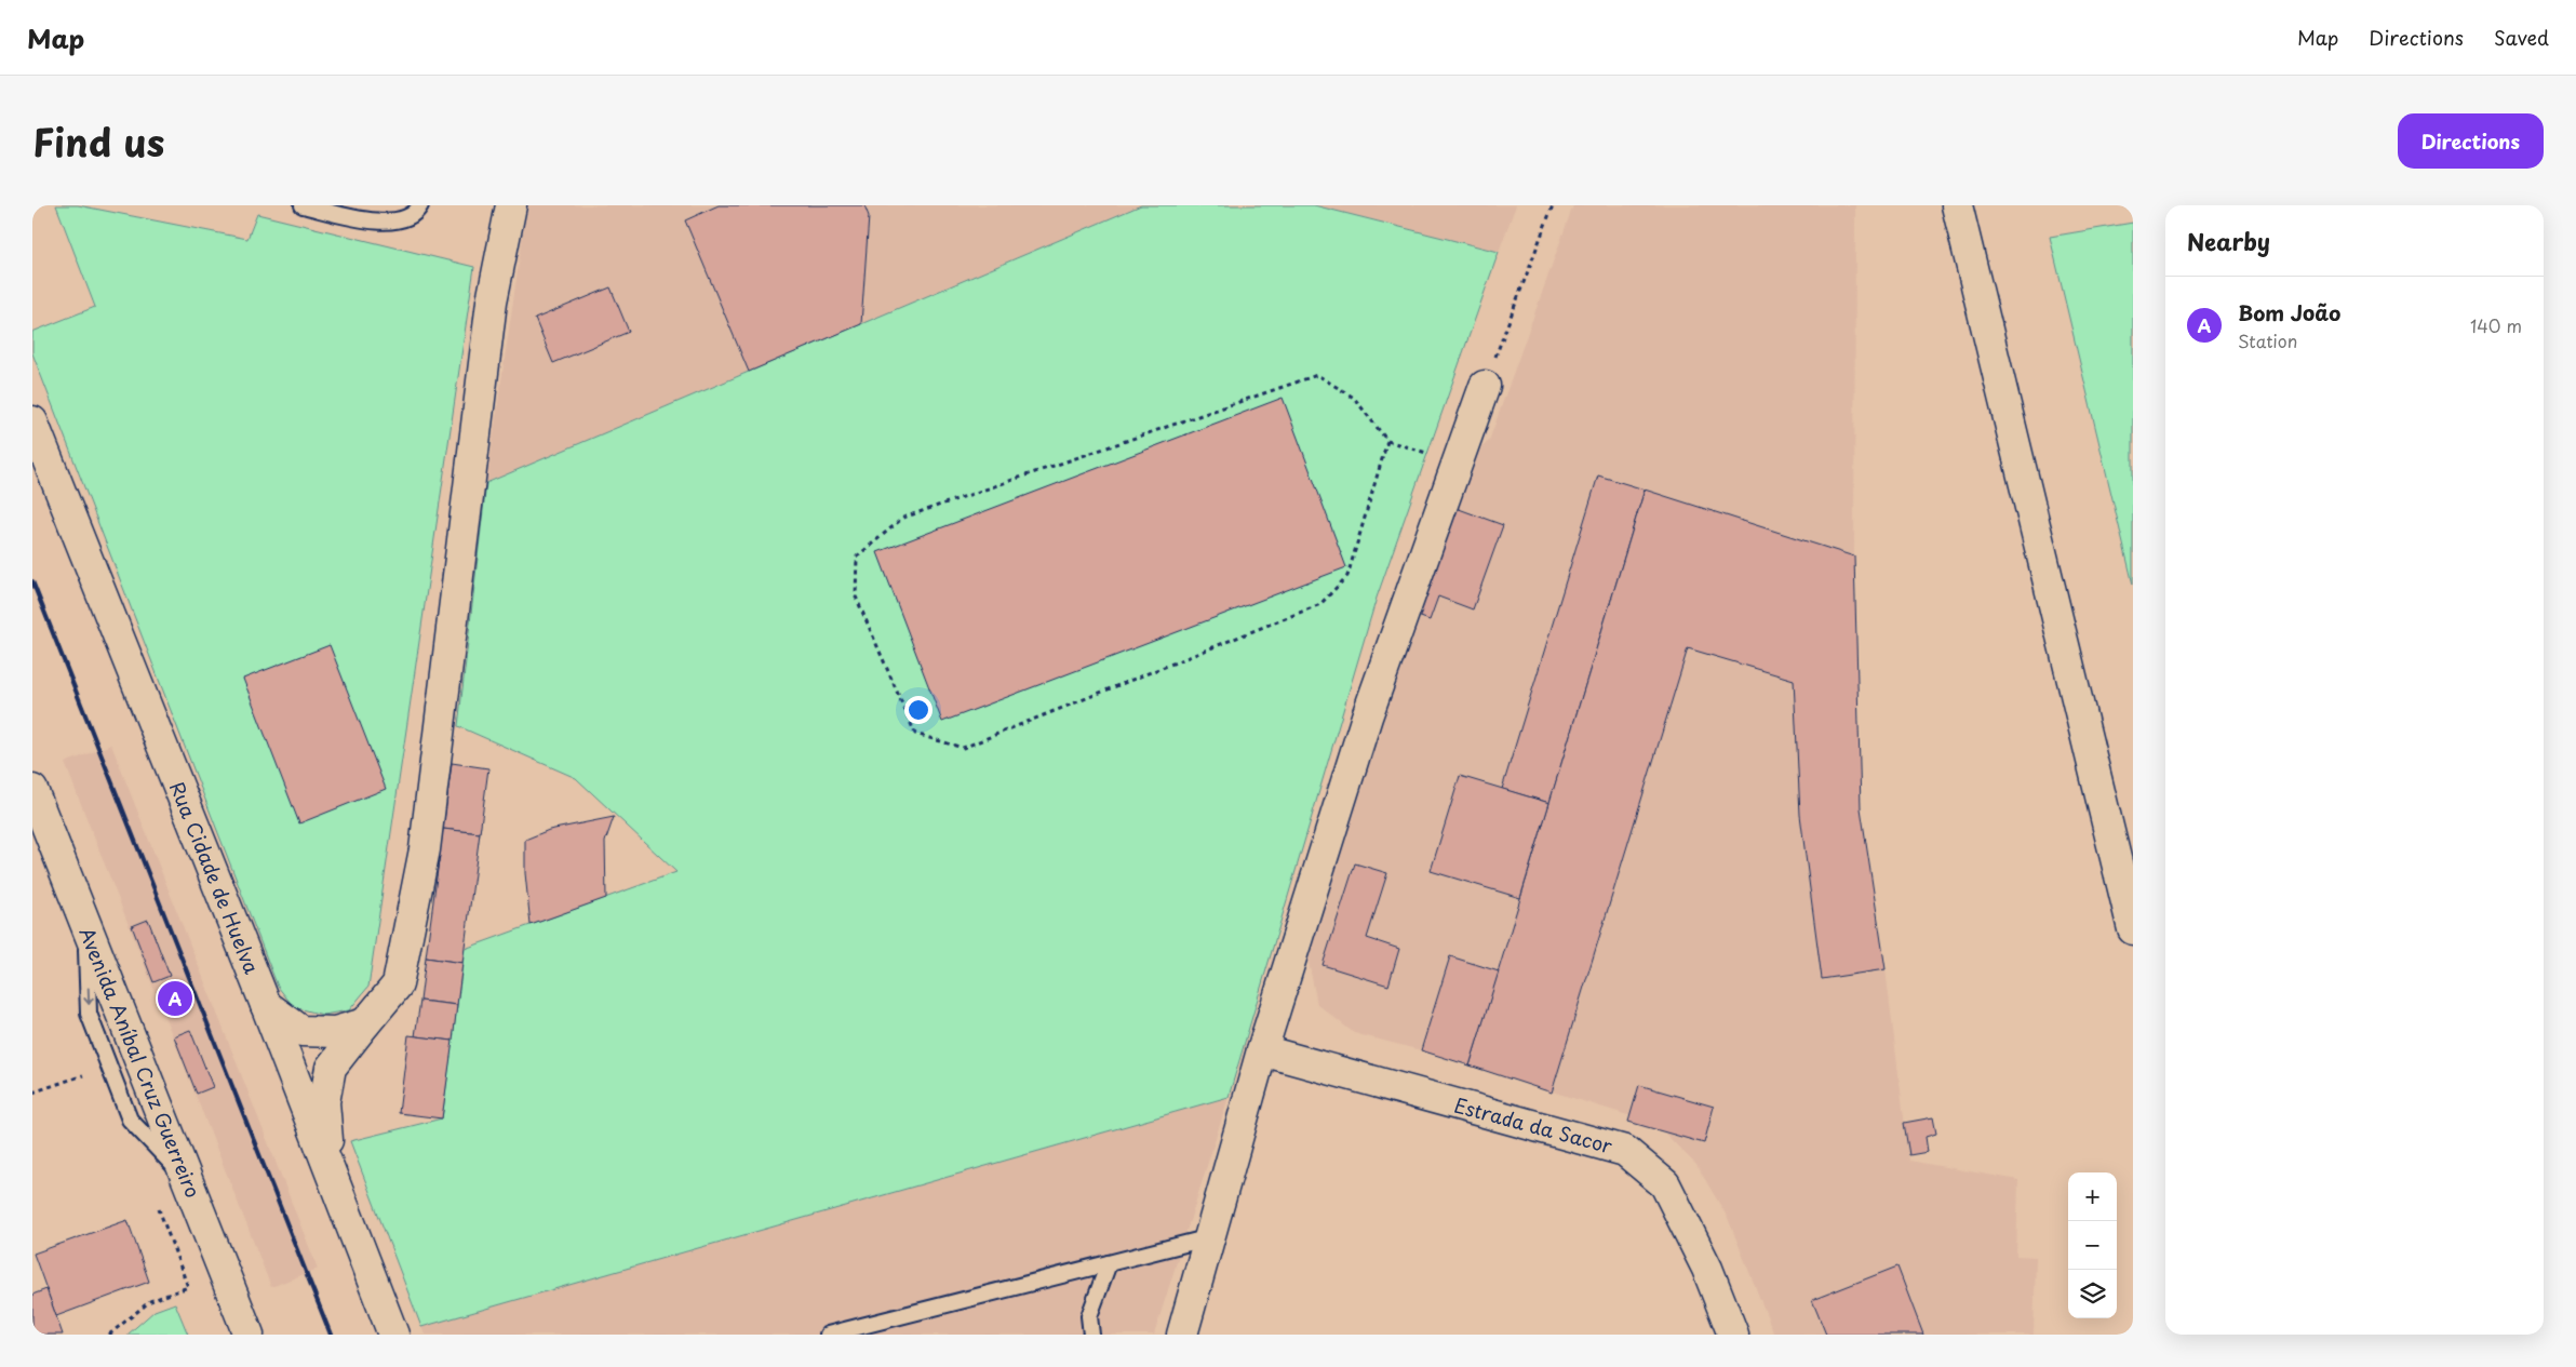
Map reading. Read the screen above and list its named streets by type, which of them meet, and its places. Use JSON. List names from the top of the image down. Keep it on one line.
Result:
{"streets":{"street":["Rua Cidade de Huelva","Avenida Aníbal Cruz Guerreiro","Estrada da Sacor"]},"page":{"header":"Map","nav":["Map","Directions","Saved"],"title":"Find us","buttons":"Directions","heading":"Nearby","list":[{"mark":"A","name":"Bom João","note":"Station","value":"140 m"}],"pins":"A","map_buttons":["+","−"]}}
